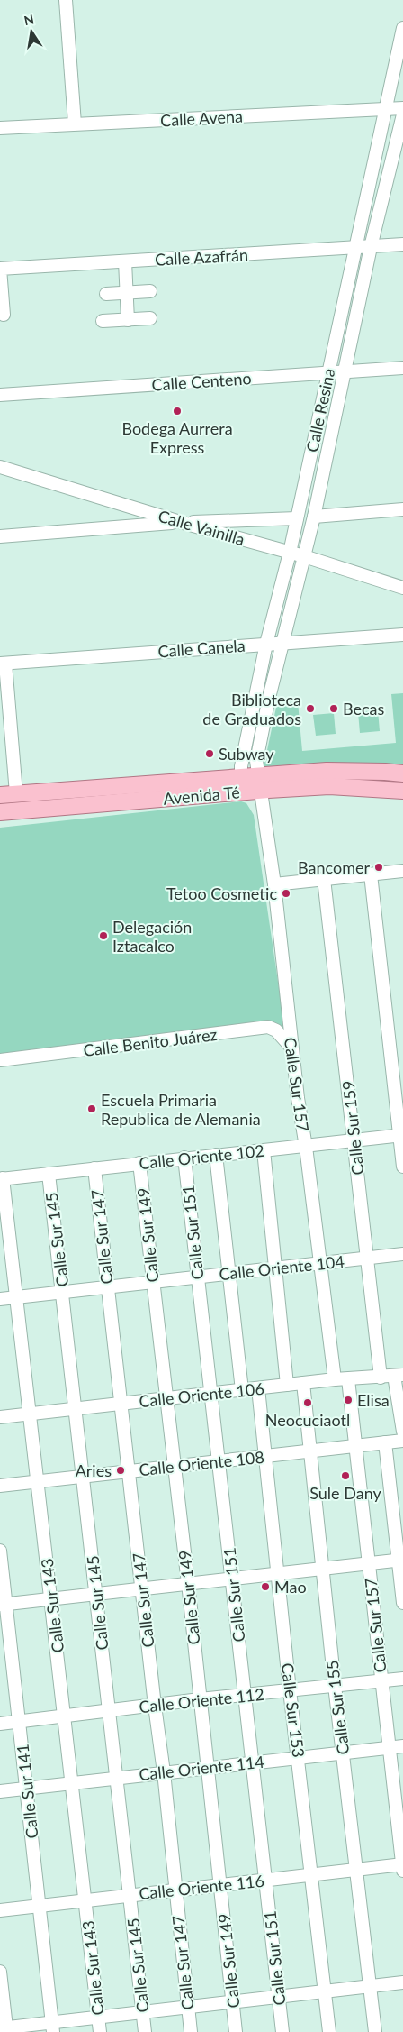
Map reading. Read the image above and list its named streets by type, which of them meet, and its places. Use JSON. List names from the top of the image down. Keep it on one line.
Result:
{"streets":{"main road":["Avenida Té"],"street":["Calle Avena","Calle Azafrán","Calle Centeno","Calle Resina","Calle Vainilla","Calle Canela","Calle Benito Juárez","Calle Sur 157","Calle Sur 159","Calle Oriente 102","Calle Sur 151","Calle Sur 149","Calle Sur 147","Calle Sur 145","Calle Oriente 104","Calle Oriente 106","Calle Oriente 108","Calle Sur 143","Calle Oriente 112","Calle Sur 155","Calle Sur 153","Calle Oriente 114","Calle Sur 141","Calle Oriente 116"]},"crossings":[["Calle Avena","Calle Resina"],["Calle Azafrán","Calle Resina"],["Calle Centeno","Calle Resina"],["Calle Resina","Calle Vainilla"],["Calle Resina","Calle Canela"],["Calle Resina","Avenida Té"],["Calle Resina","Calle Sur 157"],["Avenida Té","Calle Sur 157"],["Calle Benito Juárez","Calle Sur 157"],["Calle Sur 157","Calle Oriente 102"],["Calle Sur 157","Calle Oriente 104"],["Calle Sur 157","Calle Oriente 106"],["Calle Sur 157","Calle Oriente 108"],["Calle Sur 157","Calle Oriente 112"],["Calle Sur 157","Calle Oriente 114"],["Calle Sur 157","Calle Oriente 116"],["Calle Sur 159","Calle Oriente 102"],["Calle Sur 159","Calle Oriente 104"],["Calle Sur 159","Calle Oriente 106"],["Calle Oriente 102","Calle Sur 151"],["Calle Oriente 102","Calle Sur 149"],["Calle Oriente 102","Calle Sur 147"],["Calle Oriente 102","Calle Sur 145"],["Calle Oriente 102","Calle Sur 143"],["Calle Sur 151","Calle Oriente 104"],["Calle Sur 151","Calle Oriente 106"],["Calle Sur 151","Calle Oriente 108"],["Calle Sur 151","Calle Oriente 112"],["Calle Sur 151","Calle Oriente 114"],["Calle Sur 151","Calle Oriente 116"],["Calle Sur 149","Calle Oriente 104"],["Calle Sur 149","Calle Oriente 106"],["Calle Sur 149","Calle Oriente 108"],["Calle Sur 149","Calle Oriente 112"],["Calle Sur 149","Calle Oriente 114"],["Calle Sur 149","Calle Oriente 116"],["Calle Sur 147","Calle Oriente 104"],["Calle Sur 147","Calle Oriente 106"],["Calle Sur 147","Calle Oriente 108"],["Calle Sur 147","Calle Oriente 112"],["Calle Sur 147","Calle Oriente 114"],["Calle Sur 147","Calle Oriente 116"],["Calle Sur 145","Calle Oriente 104"],["Calle Sur 145","Calle Oriente 106"],["Calle Sur 145","Calle Oriente 108"],["Calle Sur 145","Calle Oriente 112"],["Calle Sur 145","Calle Oriente 114"],["Calle Sur 145","Calle Oriente 116"],["Calle Oriente 104","Calle Sur 143"],["Calle Oriente 106","Calle Sur 143"],["Calle Oriente 106","Calle Sur 155"],["Calle Oriente 106","Calle Sur 153"],["Calle Oriente 108","Calle Sur 143"],["Calle Oriente 108","Calle Sur 155"],["Calle Oriente 108","Calle Sur 153"],["Calle Sur 143","Calle Oriente 112"],["Calle Sur 143","Calle Oriente 114"],["Calle Sur 143","Calle Oriente 116"],["Calle Oriente 112","Calle Sur 155"],["Calle Oriente 112","Calle Sur 153"],["Calle Oriente 112","Calle Sur 141"],["Calle Sur 155","Calle Oriente 114"],["Calle Sur 155","Calle Oriente 116"],["Calle Sur 153","Calle Oriente 114"],["Calle Sur 153","Calle Oriente 116"],["Calle Oriente 114","Calle Sur 141"],["Calle Sur 141","Calle Oriente 116"]],"places":["Bodega Aurrera Express","Biblioteca de Graduados","Becas","Subway","Bancomer","Tetoo Cosmetic","Delegación Iztacalco","Escuela Primaria Republica de Alemania","Elisa","Neocuciaotl","Aries","Sule Dany","Mao"],"north":"top"}
